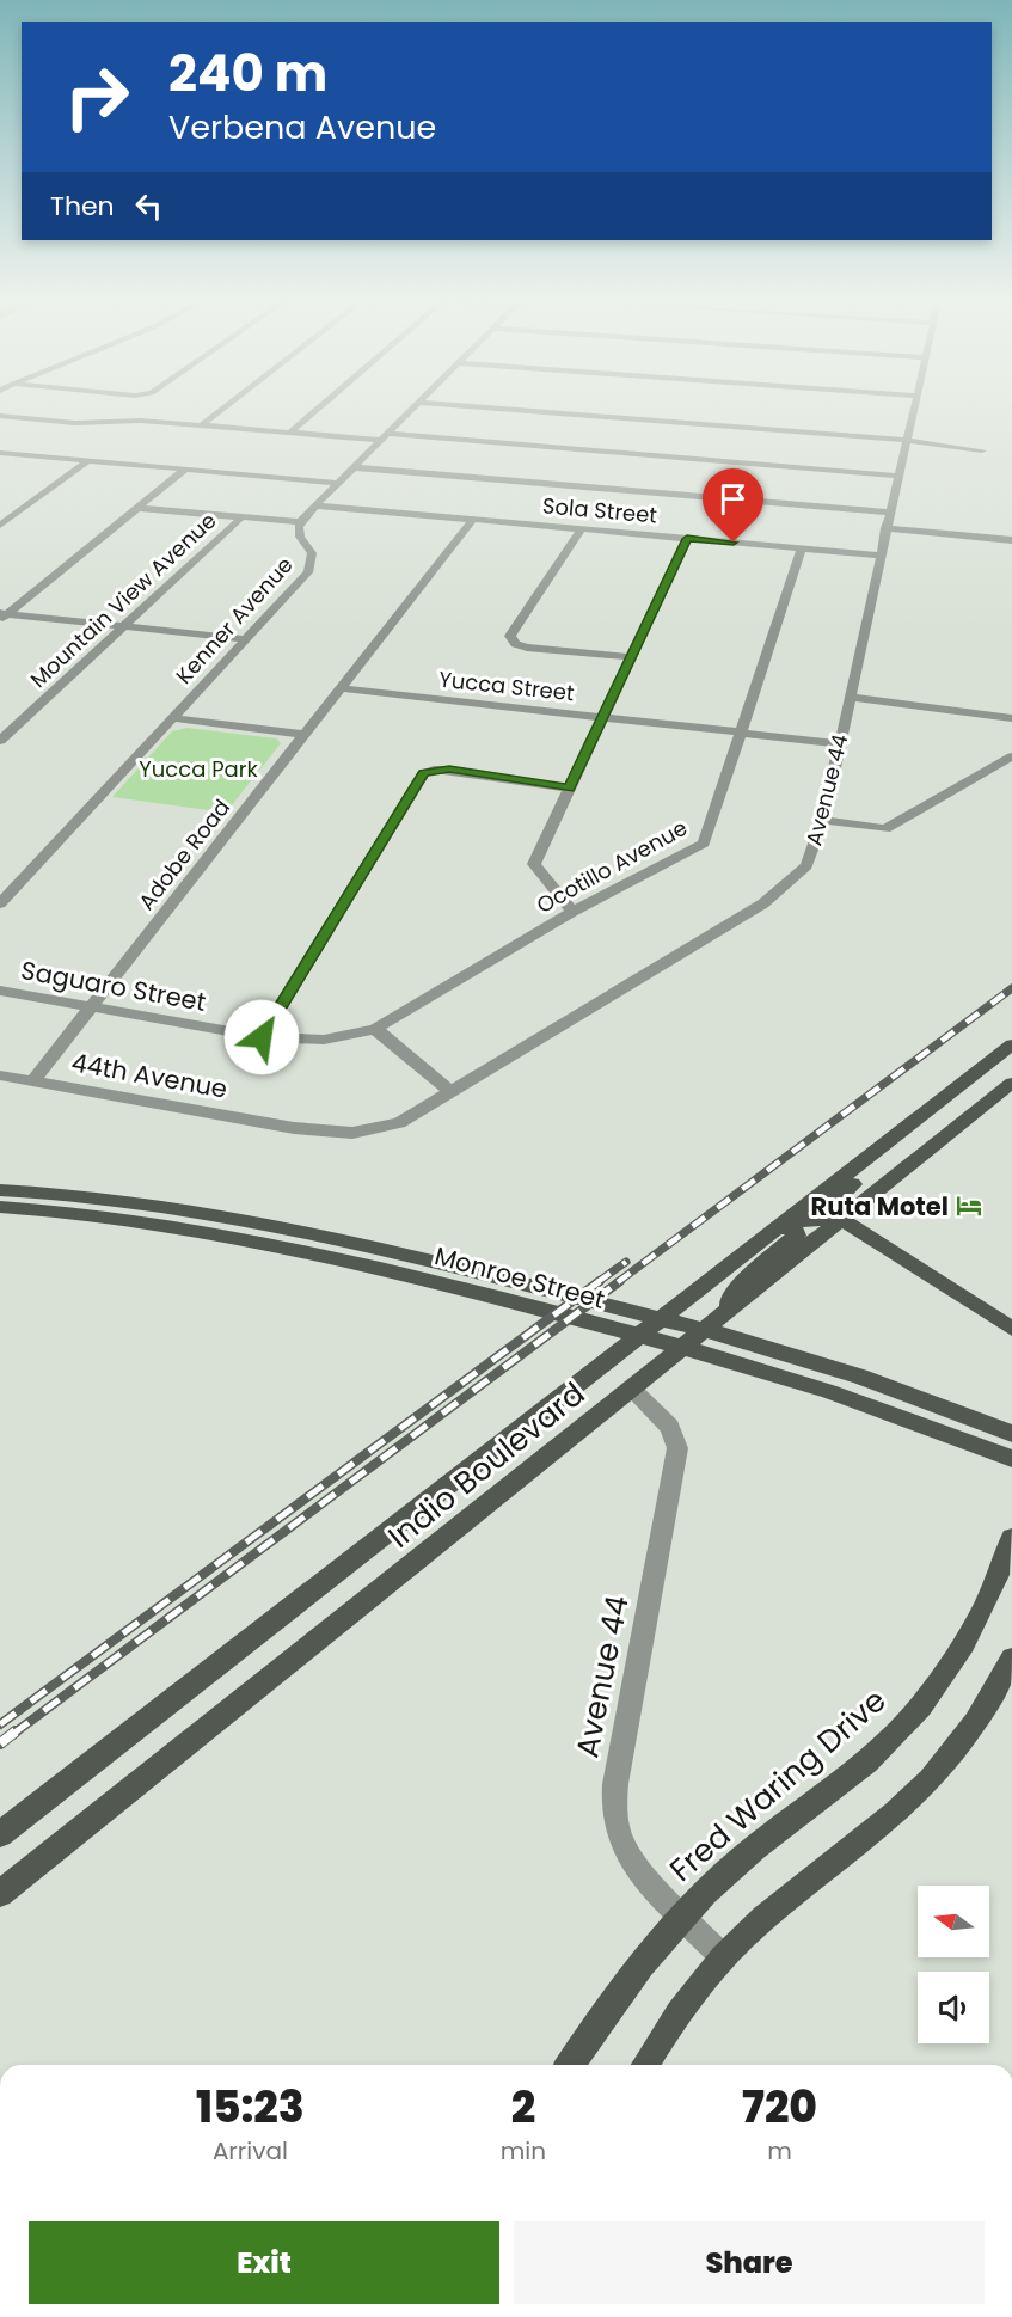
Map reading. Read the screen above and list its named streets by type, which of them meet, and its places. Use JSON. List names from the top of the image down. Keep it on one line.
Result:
{"streets":{"main road":["Monroe Street","Indio Boulevard","Fred Waring Drive"],"street":["Sola Street","Mountain View Avenue","Kenner Avenue","Yucca Street","Avenue 44","Adobe Road","Ocotillo Avenue","Saguaro Street","44th Avenue"]},"crossings":[["Sola Street","Kenner Avenue"],["Sola Street","Avenue 44"],["Sola Street","Adobe Road"],["Sola Street","Ocotillo Avenue"],["Yucca Street","Avenue 44"],["Yucca Street","Adobe Road"],["Yucca Street","Ocotillo Avenue"],["Avenue 44","44th Avenue"],["Avenue 44","Indio Boulevard"],["Avenue 44","Fred Waring Drive"],["Adobe Road","Saguaro Street"],["Adobe Road","44th Avenue"],["Ocotillo Avenue","Saguaro Street"]],"parks":["Yucca Park"],"places":{"hotel":["Ruta Motel"]},"north":"left","page":{"turn":["240 m","Verbena Avenue"],"then":"Then","eta":["15:23","Arrival","2","min","720","m"],"buttons":["Exit","Share"]}}
